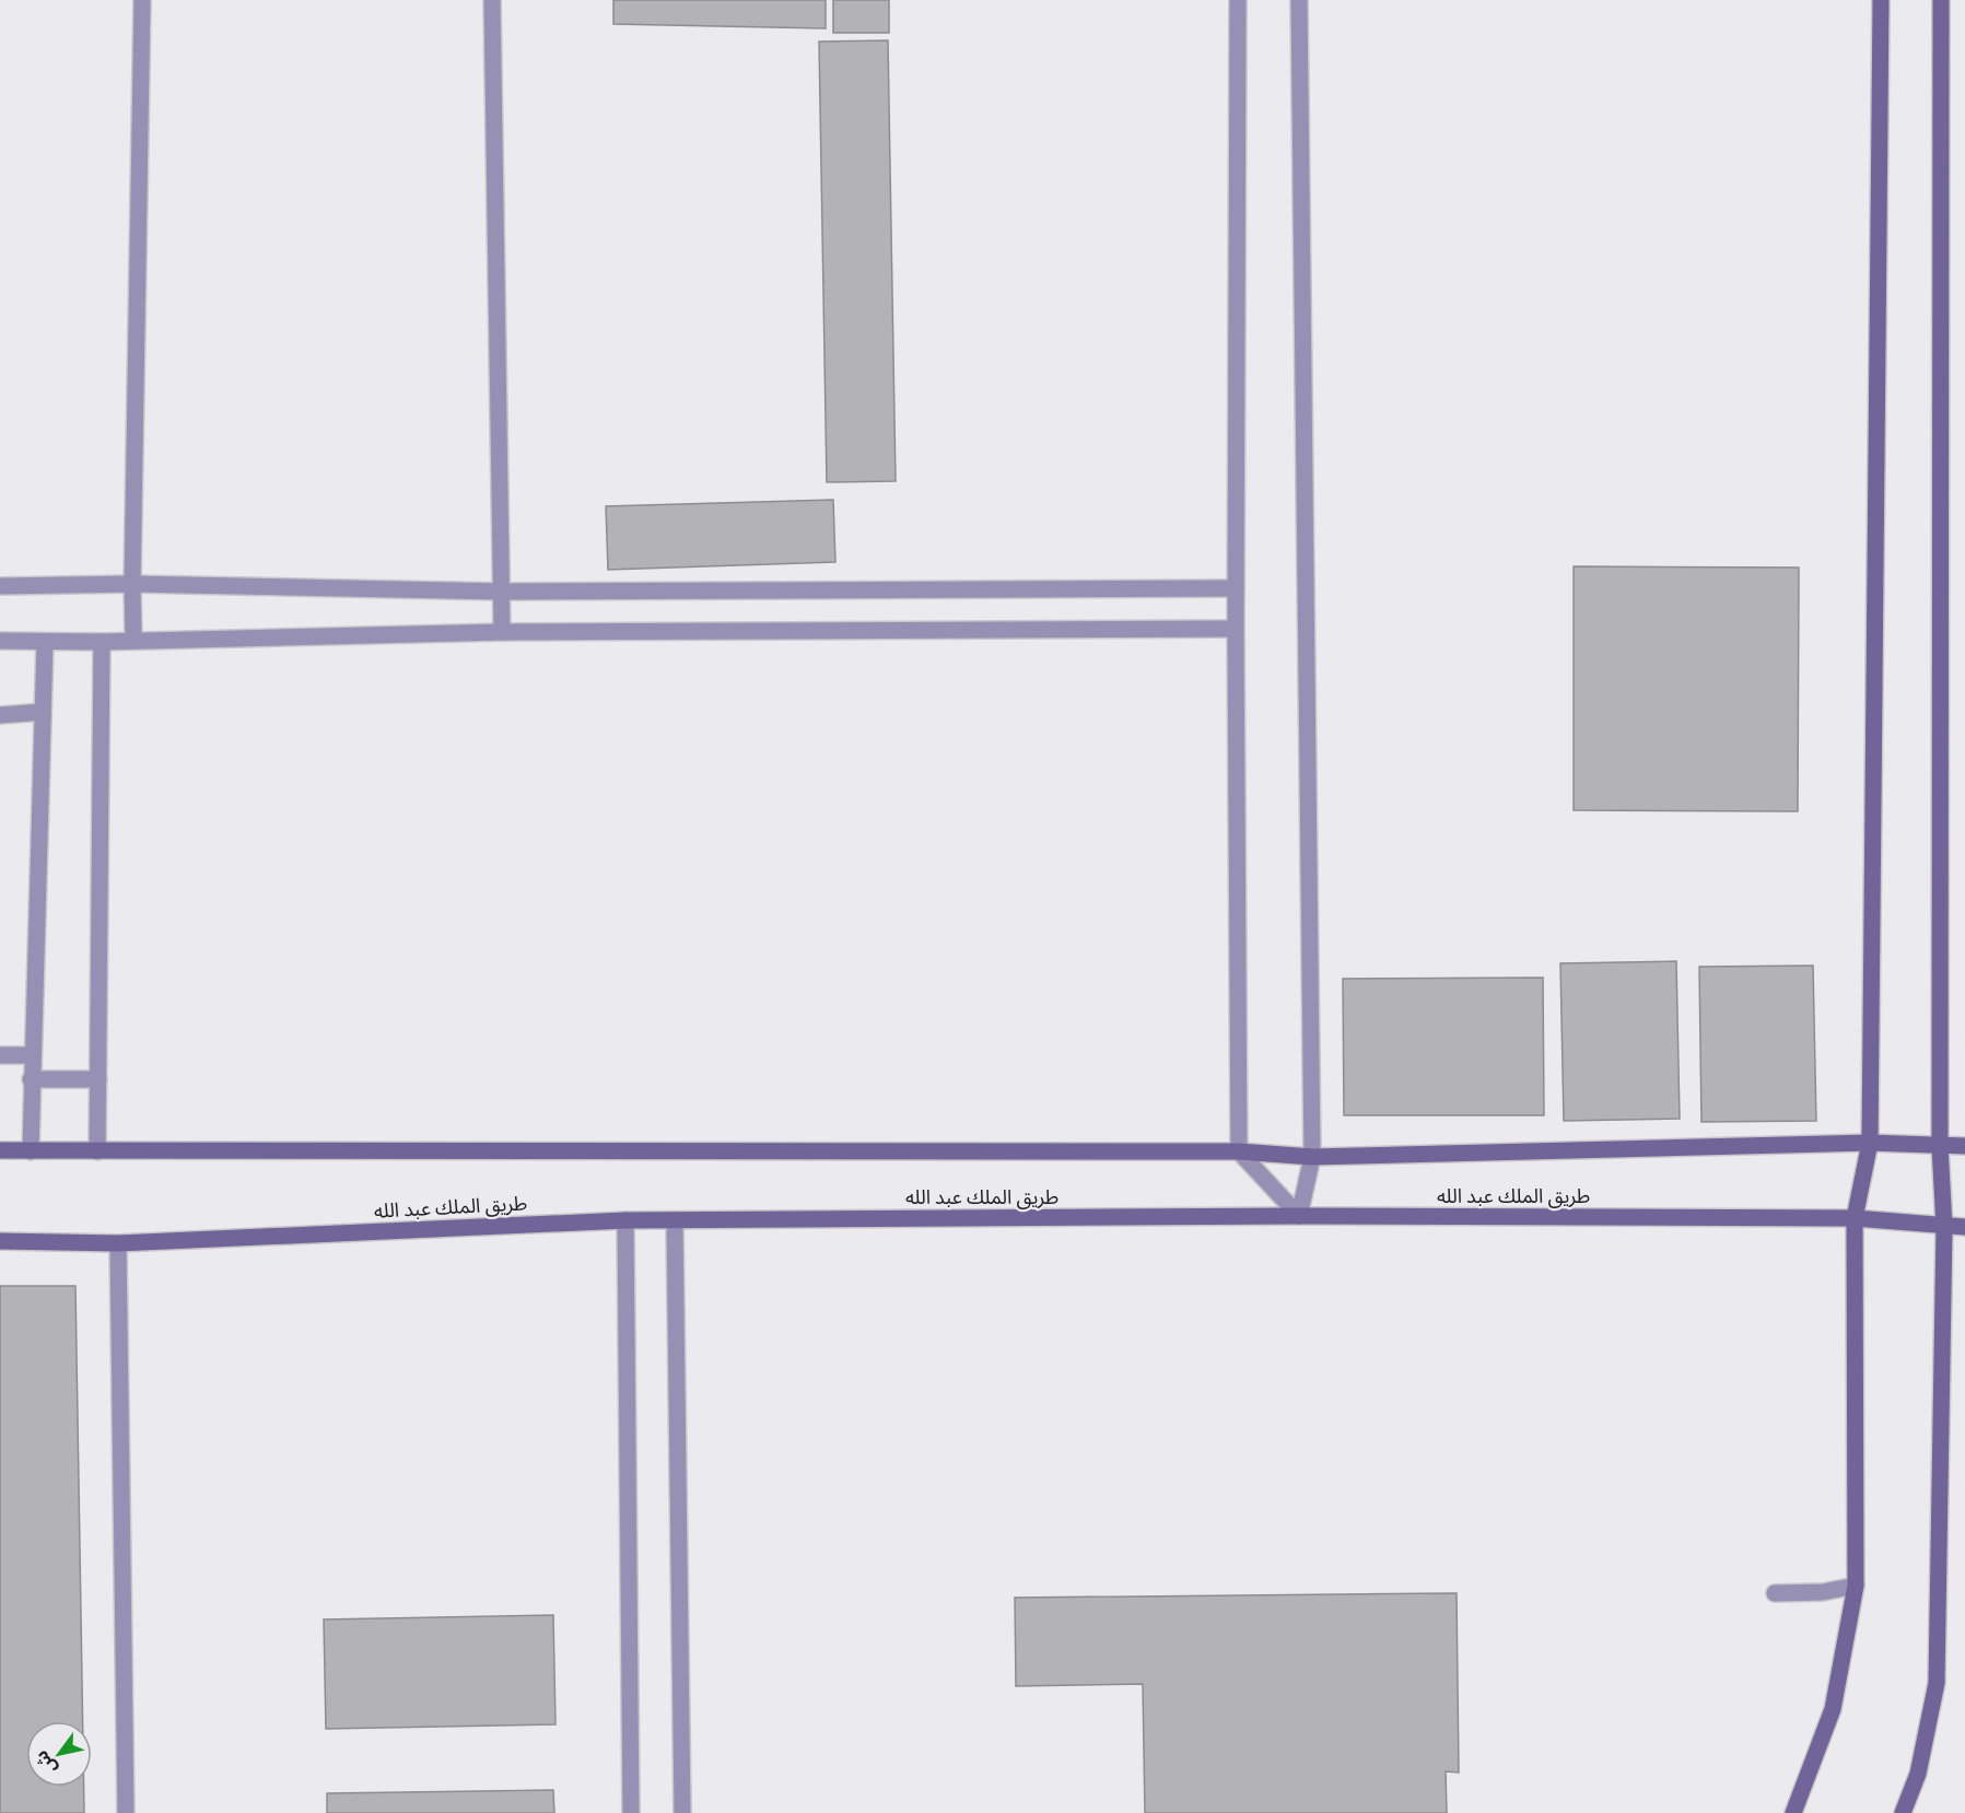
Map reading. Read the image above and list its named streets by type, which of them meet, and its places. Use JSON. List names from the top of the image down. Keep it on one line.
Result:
{"streets":{"main road":["طريق الملك عبد الله"]},"north":"bottom left"}
